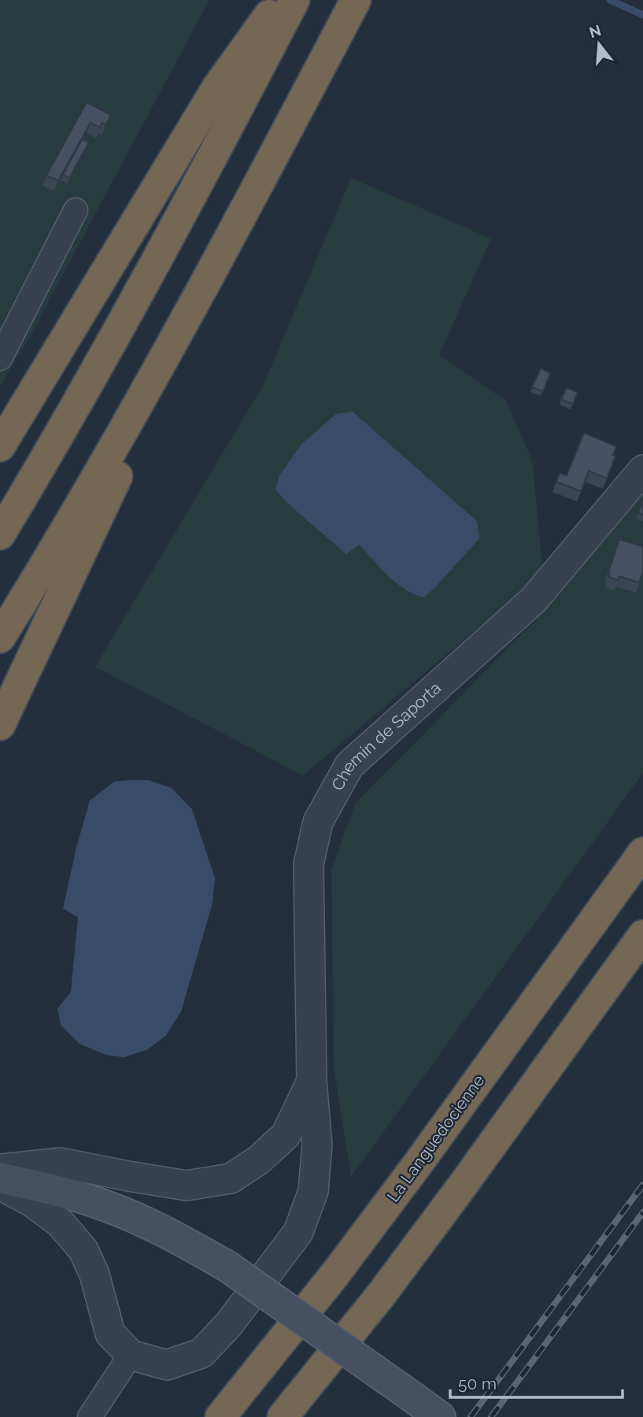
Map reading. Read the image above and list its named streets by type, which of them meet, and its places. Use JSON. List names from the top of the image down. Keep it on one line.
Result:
{"streets":{"highway":["La Languedocienne"],"street":["Chemin de Saporta"]},"scale_bar":"50 m","north":"top"}
